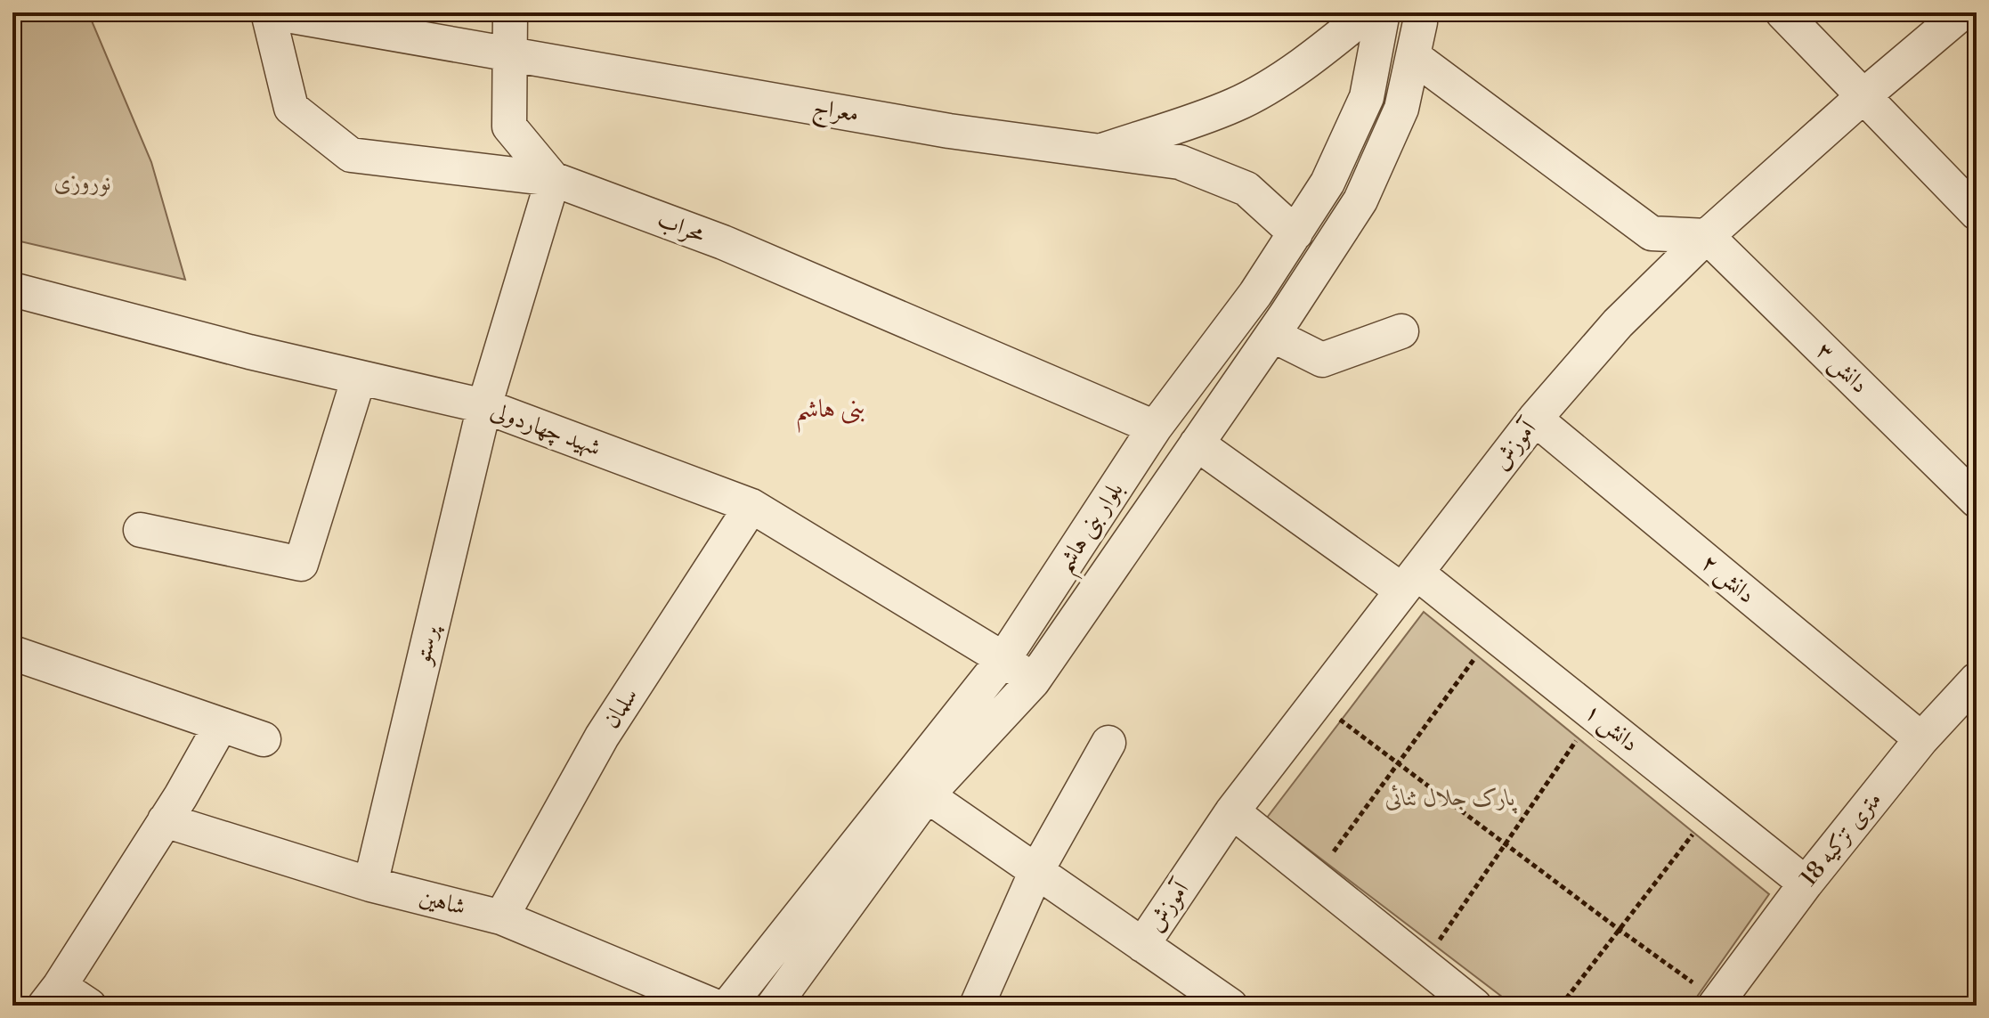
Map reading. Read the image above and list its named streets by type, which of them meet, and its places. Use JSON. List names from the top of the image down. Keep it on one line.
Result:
{"streets":{"street":["معراج","محراب","دانش ۳","شهید چهاردولی","آموزش","بلوار بنی هاشم","دانش ۲","پرستو","سلمان","دانش ۱","18 متری تزکیه","شاهین"]},"crossings":[["معراج","محراب"],["محراب","بلوار بنی هاشم"],["محراب","پرستو"],["دانش ۳","آموزش"],["شهید چهاردولی","بلوار بنی هاشم"],["شهید چهاردولی","پرستو"],["شهید چهاردولی","سلمان"],["آموزش","دانش ۲"],["آموزش","دانش ۱"],["بلوار بنی هاشم","دانش ۱"],["دانش ۲","18 متری تزکیه"],["پرستو","شاهین"],["سلمان","شاهین"],["دانش ۱","18 متری تزکیه"]],"districts":["بنی هاشم"],"parks":["نوروزی","پارک جلال ثنائی"]}
